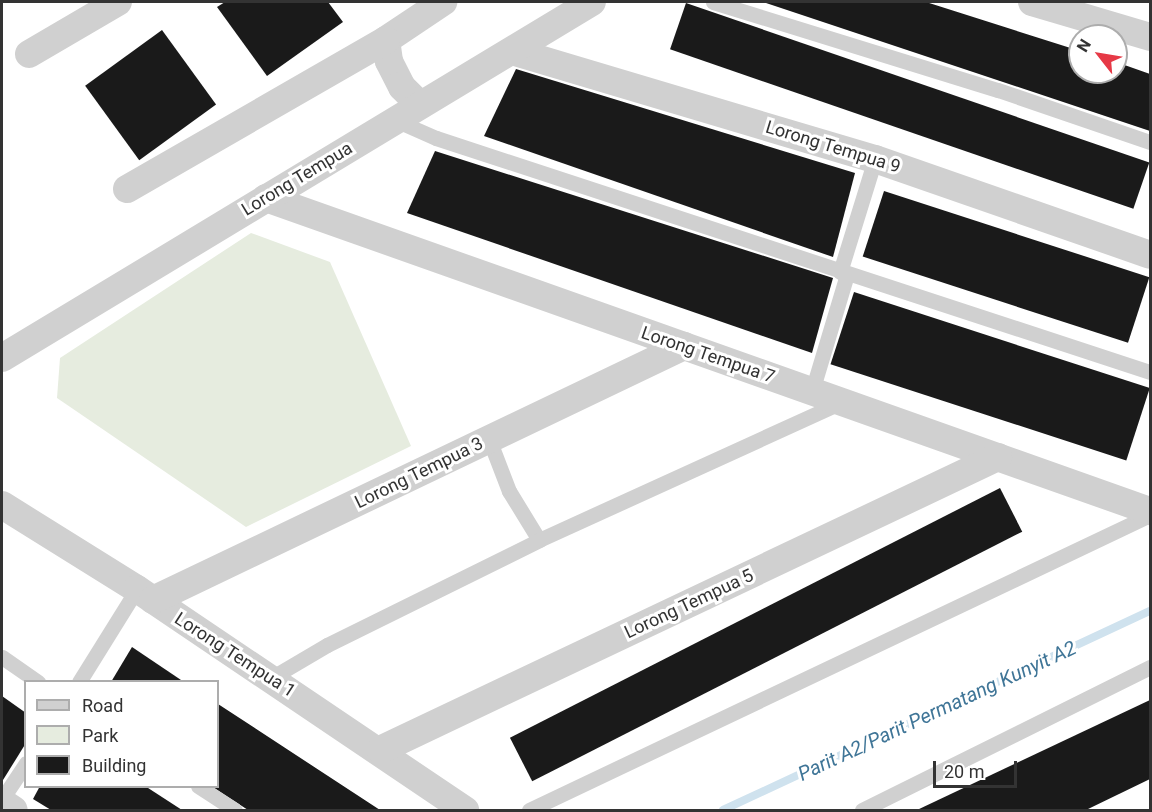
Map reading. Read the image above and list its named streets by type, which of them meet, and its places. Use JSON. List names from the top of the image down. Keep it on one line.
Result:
{"streets":{"street":["Lorong Tempua 9","Lorong Tempua","Lorong Tempua 7","Lorong Tempua 3","Lorong Tempua 5","Lorong Tempua 1"]},"crossings":[["Lorong Tempua 9","Lorong Tempua"],["Lorong Tempua","Lorong Tempua 7"],["Lorong Tempua 7","Lorong Tempua 3"],["Lorong Tempua 7","Lorong Tempua 5"],["Lorong Tempua 3","Lorong Tempua 1"],["Lorong Tempua 5","Lorong Tempua 1"]],"water":["Parit A2/Parit Permatang Kunyit A2"],"legend":["Road","Park","Building"],"scale_bar":"20 m","north":"top left"}
